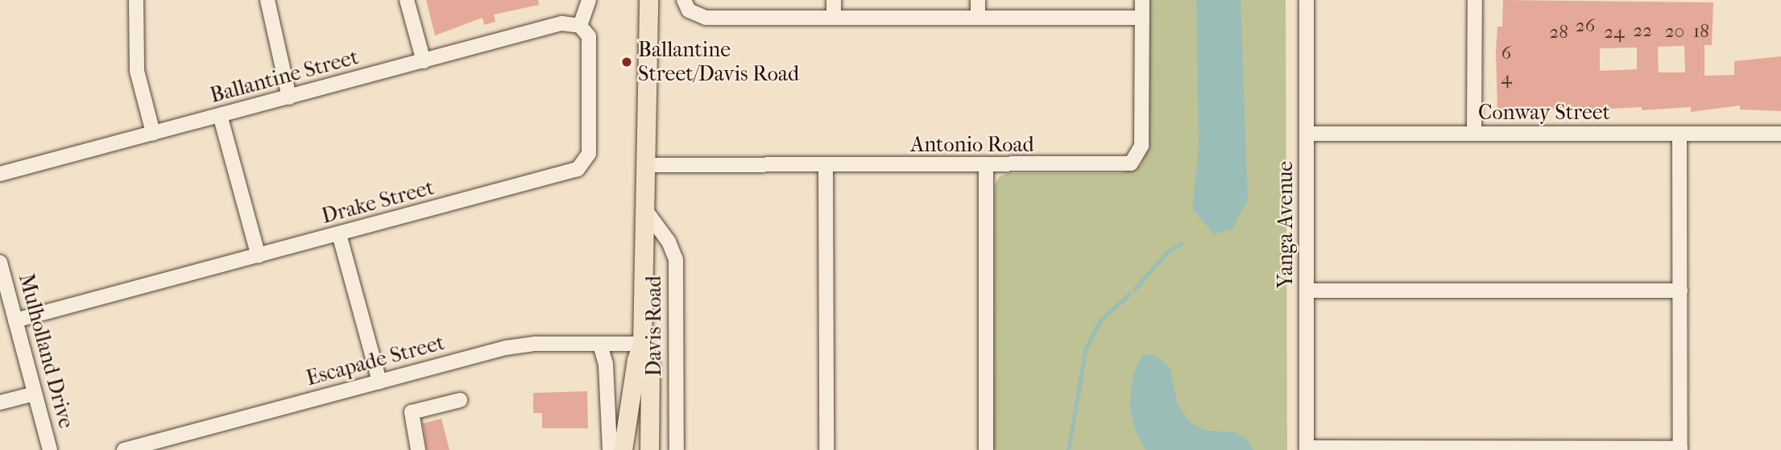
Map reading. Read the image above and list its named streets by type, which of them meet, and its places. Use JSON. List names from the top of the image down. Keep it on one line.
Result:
{"streets":{"main road":["Davis Road"],"street":["Ballantine Street","Conway Street","Antonio Road","Drake Street","Yanga Avenue","Mulholland Drive","Escapade Street"]},"crossings":[["Ballantine Street","Drake Street"],["Conway Street","Yanga Avenue"],["Antonio Road","Davis Road"],["Drake Street","Mulholland Drive"],["Davis Road","Escapade Street"]],"places":["Ballantine Street/Davis Road"],"house_numbers":["26","22","20","18","28","24","6","4"]}
